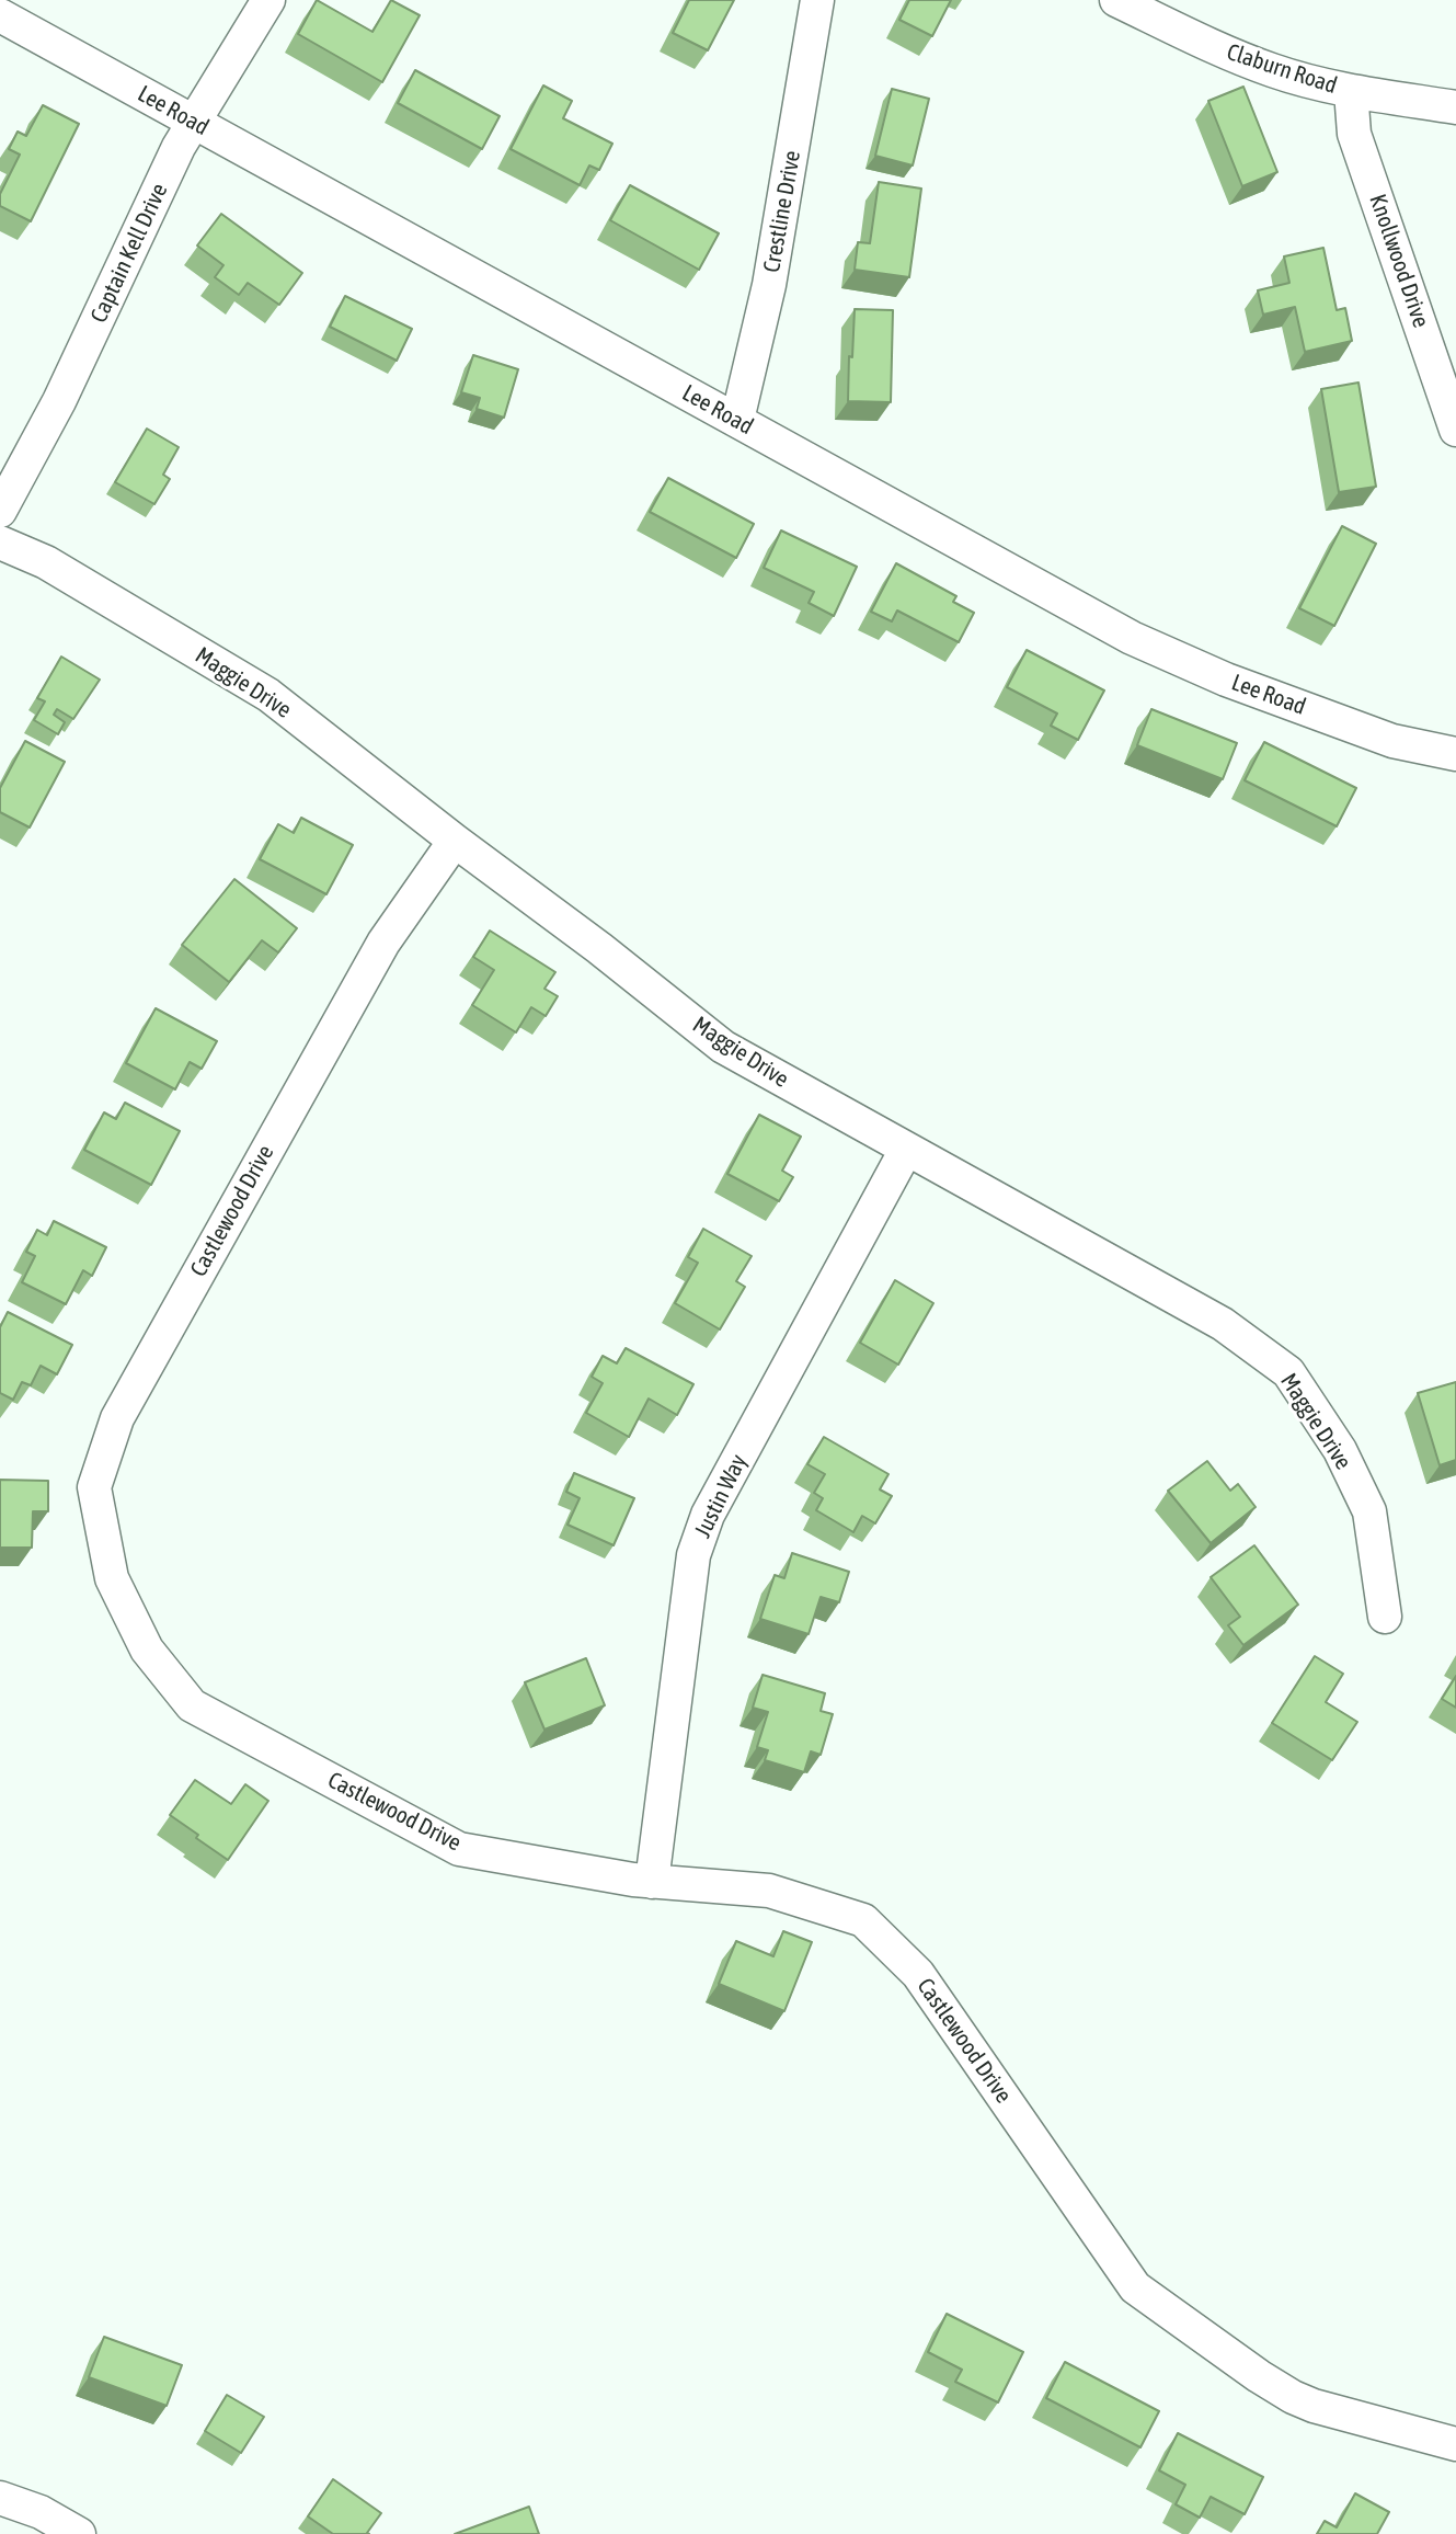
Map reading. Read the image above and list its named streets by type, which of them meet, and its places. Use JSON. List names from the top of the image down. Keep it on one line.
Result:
{"streets":{"street":["Claburn Road","Lee Road","Crestline Drive","Captain Kell Drive","Knollwood Drive","Maggie Drive","Castlewood Drive","Justin Way"]},"crossings":[["Claburn Road","Knollwood Drive"],["Lee Road","Crestline Drive"],["Lee Road","Captain Kell Drive"],["Maggie Drive","Castlewood Drive"],["Maggie Drive","Justin Way"],["Castlewood Drive","Justin Way"]]}
